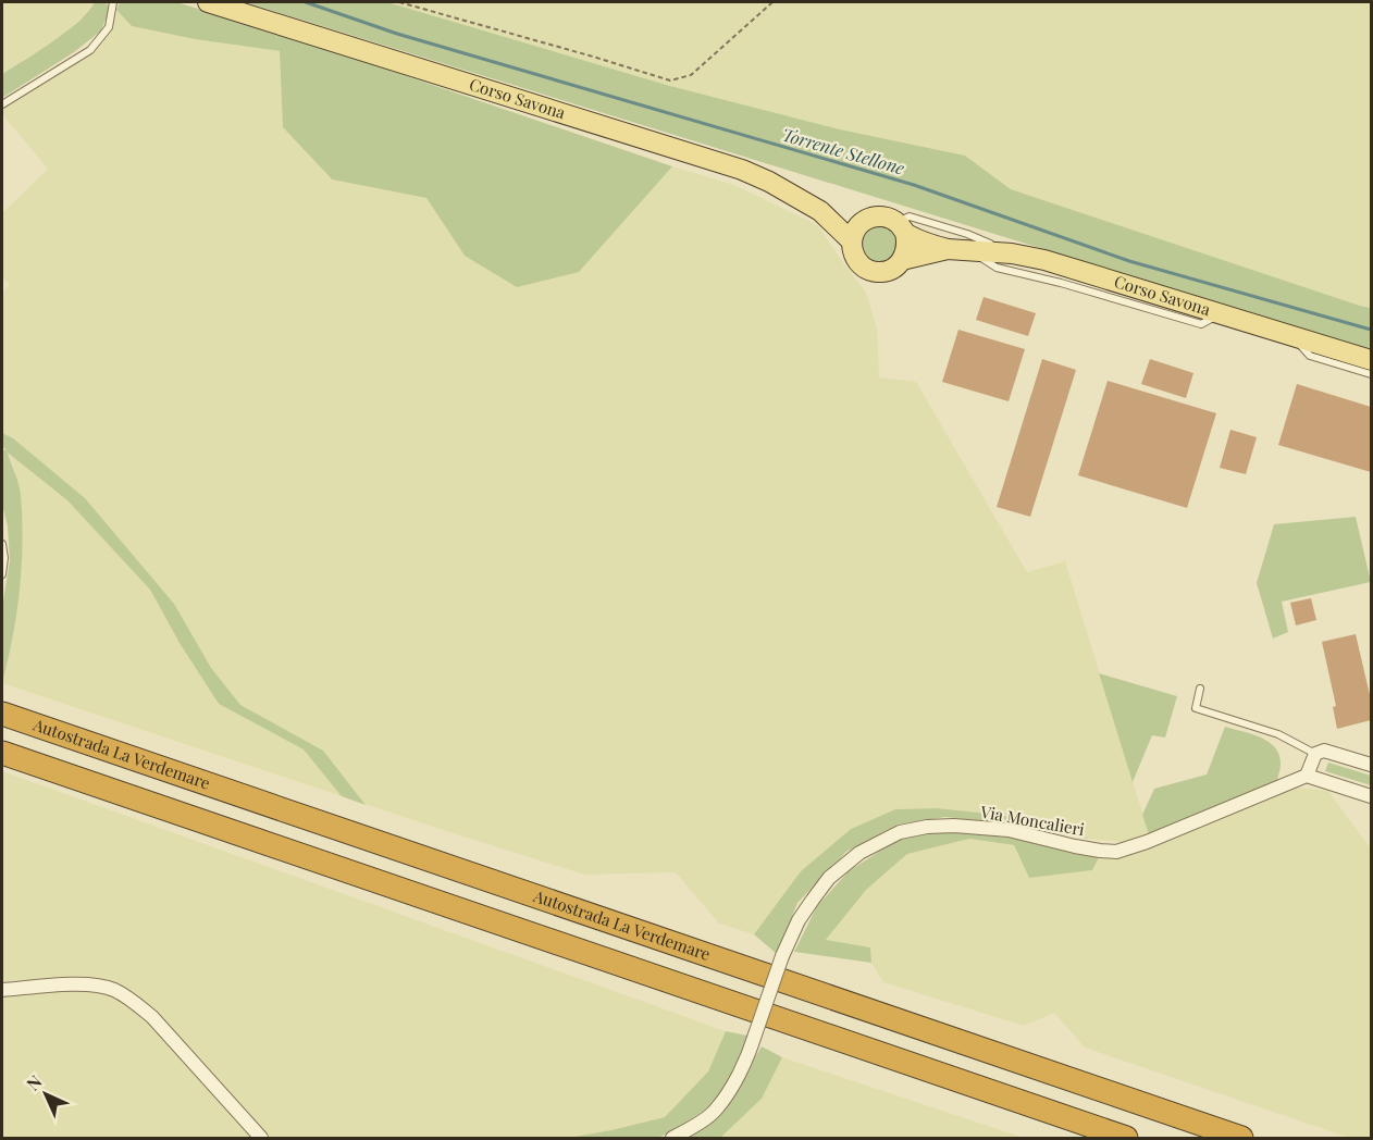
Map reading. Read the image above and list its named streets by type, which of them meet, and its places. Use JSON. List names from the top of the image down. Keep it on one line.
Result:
{"streets":{"highway":["Autostrada La Verdemare"],"main road":["Corso Savona"],"street":["Via Moncalieri"]},"water":["Torrente Stellone"],"north":"top left"}
